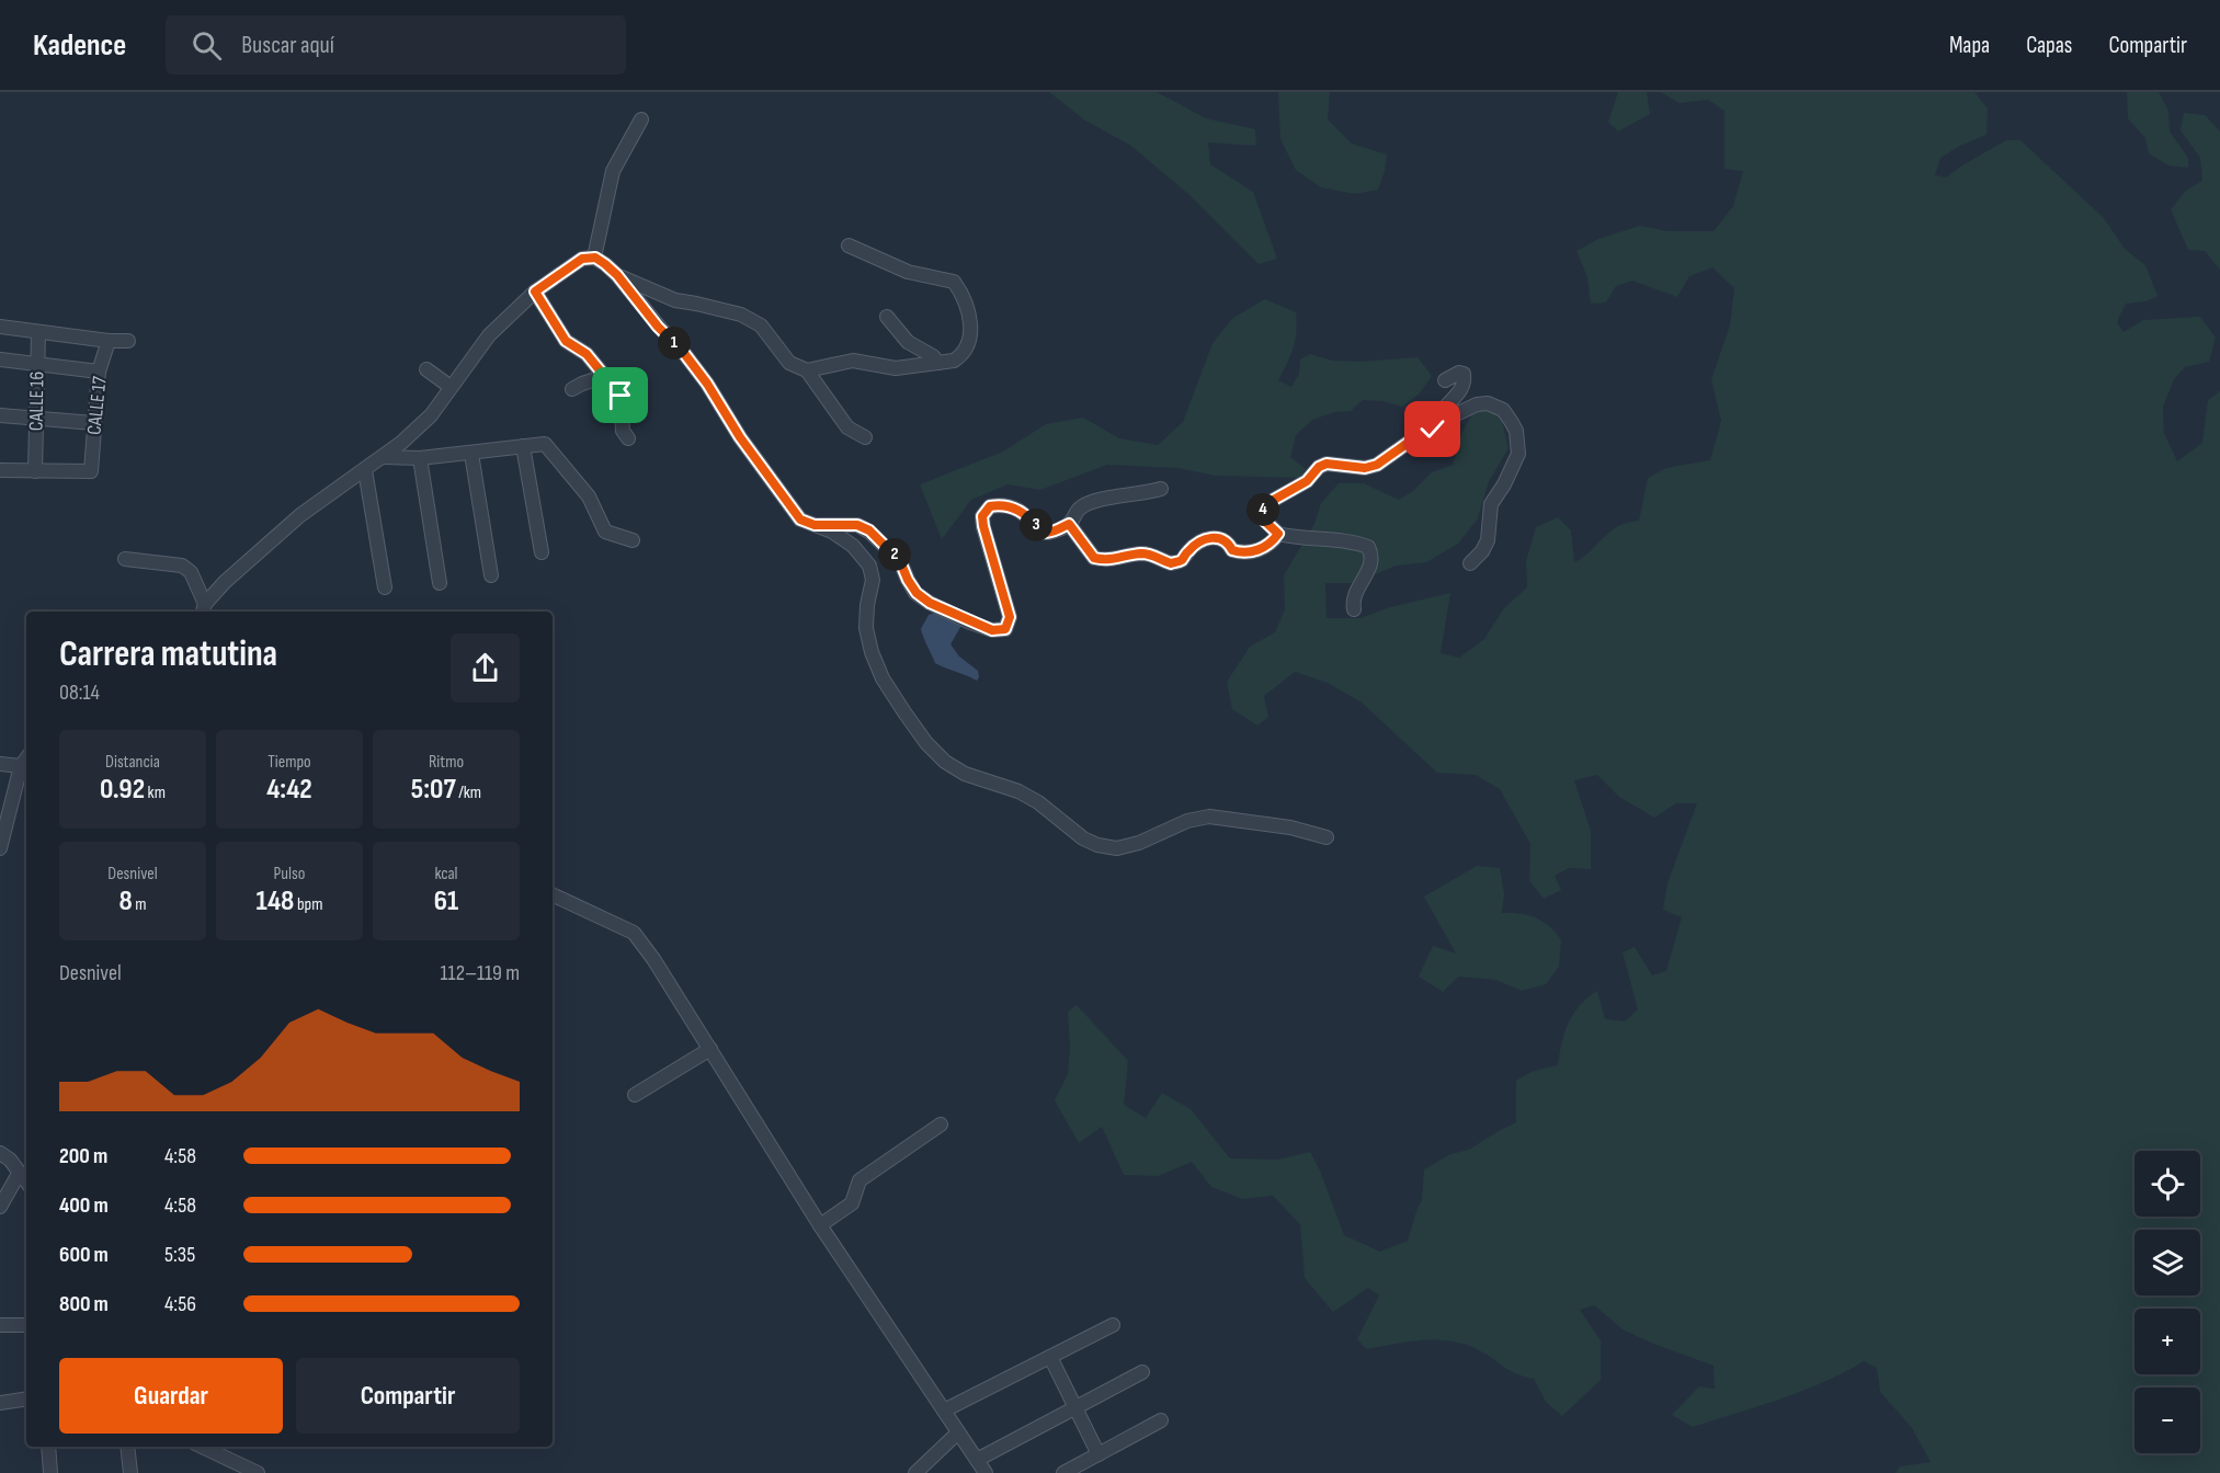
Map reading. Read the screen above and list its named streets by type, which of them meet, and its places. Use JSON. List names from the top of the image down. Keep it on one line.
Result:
{"streets":{"street":["CALLE 16","CALLE 17"]},"crossings":[["CALLE 16","CALLE 17"]],"page":{"header":"Kadence","search":"Buscar aquí","nav":["Mapa","Capas","Compartir"],"pins":["1","4","3","2"],"heading":["Carrera matutina","08:14"],"stats":[["Distancia","0.92 km"],["Tiempo","4:42"],["Ritmo","5:07 /km"],["Desnivel","8 m"],["Pulso","148 bpm"],["kcal","61"]],"chart":["Desnivel","112–119 m"],"list":[{"name":"200 m","note":"4:58"},{"name":"400 m","note":"4:58"},{"name":"600 m","note":"5:35"},{"name":"800 m","note":"4:56"}],"map_buttons":["+","−"],"buttons":["Guardar","Compartir"]}}
